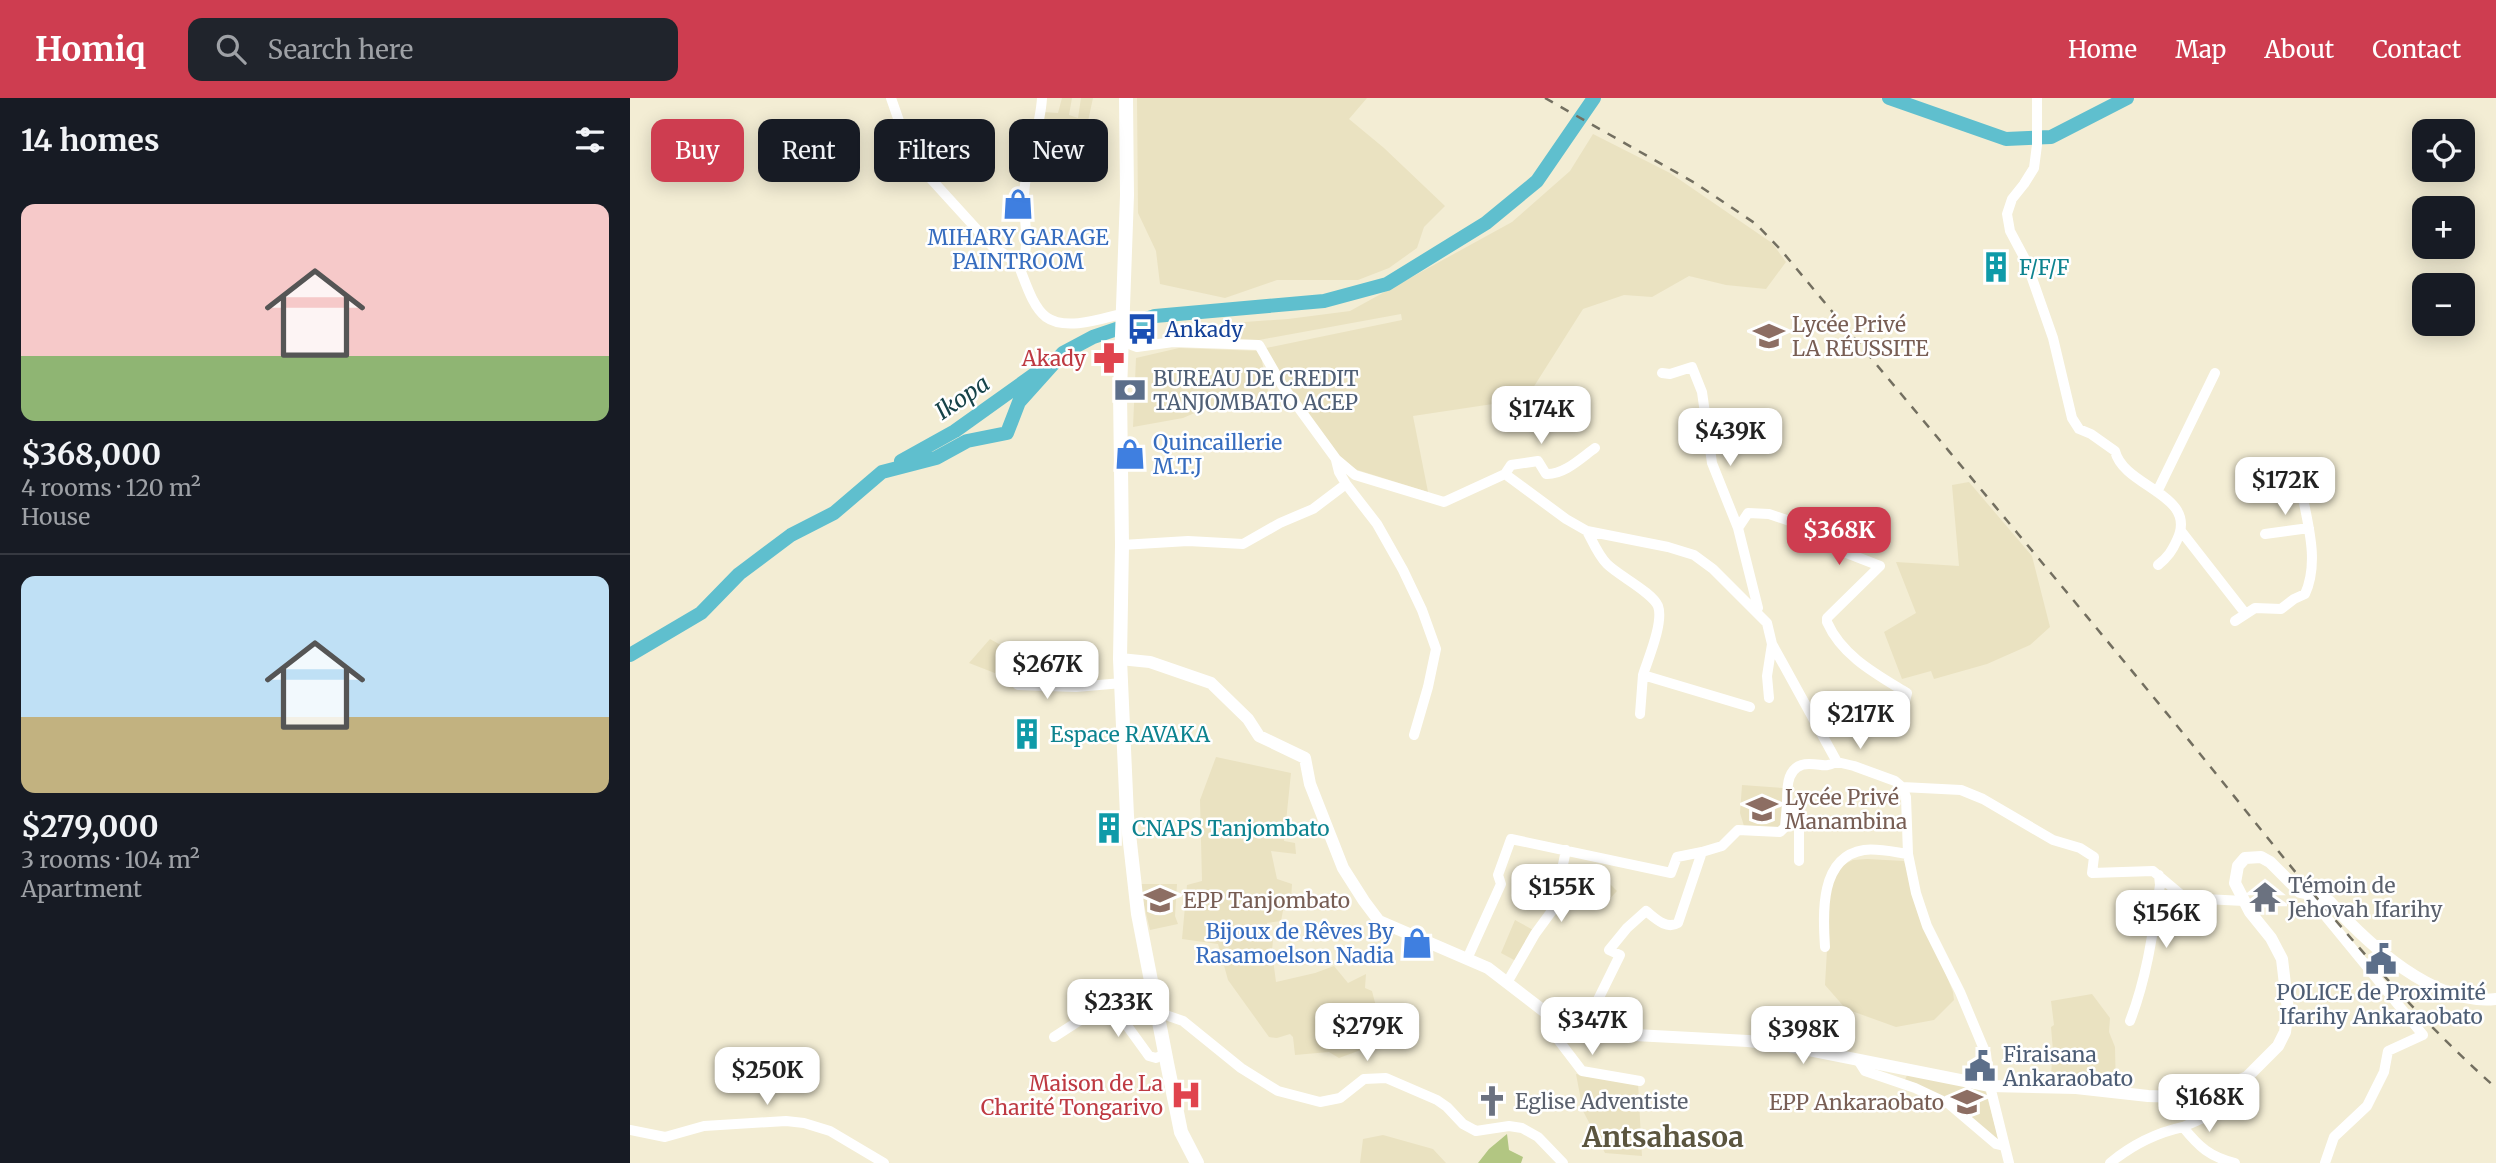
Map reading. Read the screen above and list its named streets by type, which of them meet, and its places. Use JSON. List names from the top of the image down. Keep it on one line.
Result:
{"districts":["Antsahasoa"],"water":["Ikopa"],"places":{"shop":["MIHARY GARAGE PAINTROOM","Quincaillerie M.T.J","Bijoux de Rêves By Rasamoelson Nadia"],"building":["F/F/F","Espace RAVAKA","CNAPS Tanjombato"],"bus stop":["Ankady"],"school or university":["Lycée Privé LA RÉUSSITE","Lycée Privé Manambina","EPP Tanjombato","EPP Ankaraobato"],"pharmacy":["Akady"],"bank":["BUREAU DE CREDIT TANJOMBATO ACEP"],"temple":["Témoin de Jehovah Ifarihy"],"public building":["POLICE de Proximité Ifarihy Ankaraobato","Firaisana Ankaraobato"],"hospital":["Maison de La Charité Tongarivo"],"church":["Eglise Adventiste"]},"page":{"header":"Homiq","search":"Search here","nav":["Home","Map","About","Contact"],"heading":"14 homes","map_buttons":["+","−"],"chip":["Buy","Rent","Filters","New"],"list":[{"name":"$368,000","note":"4 rooms · 120 m² · House"},{"name":"$279,000","note":"3 rooms · 104 m² · Apartment"}],"price":["$174K","$439K","$172K","$368K","$267K","$217K","$155K","$156K","$233K","$347K","$279K","$398K","$250K","$168K"]}}
